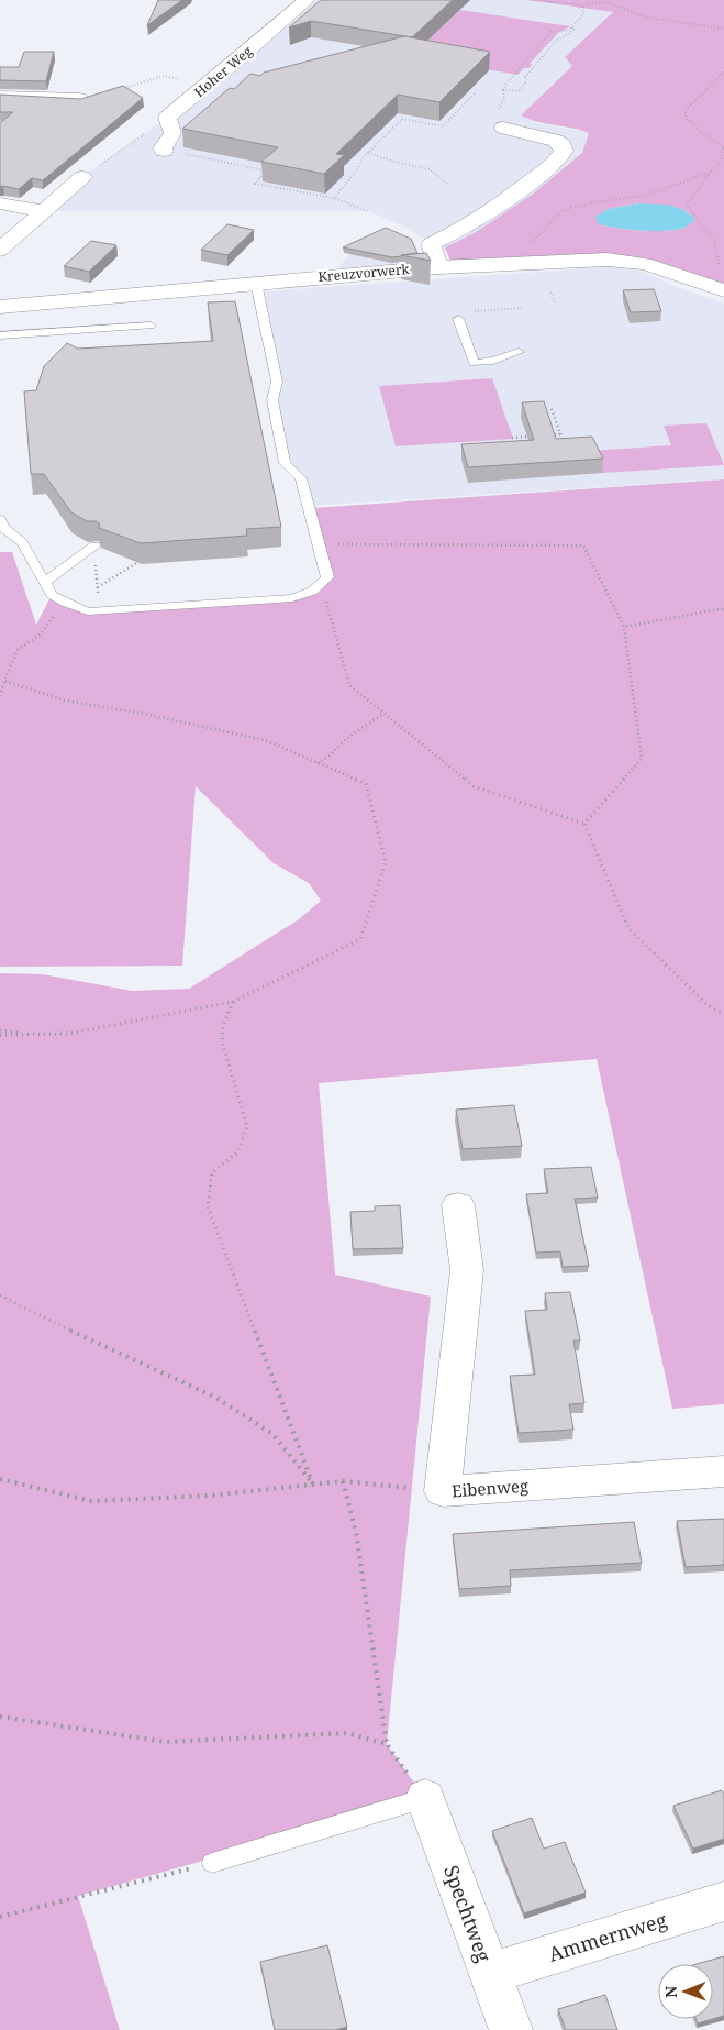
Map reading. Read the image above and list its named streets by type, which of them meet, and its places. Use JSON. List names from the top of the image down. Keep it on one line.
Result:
{"streets":{"street":["Hoher Weg","Kreuzvorwerk","Eibenweg","Spechtweg","Ammernweg"]},"crossings":[["Spechtweg","Ammernweg"]],"north":"left"}
